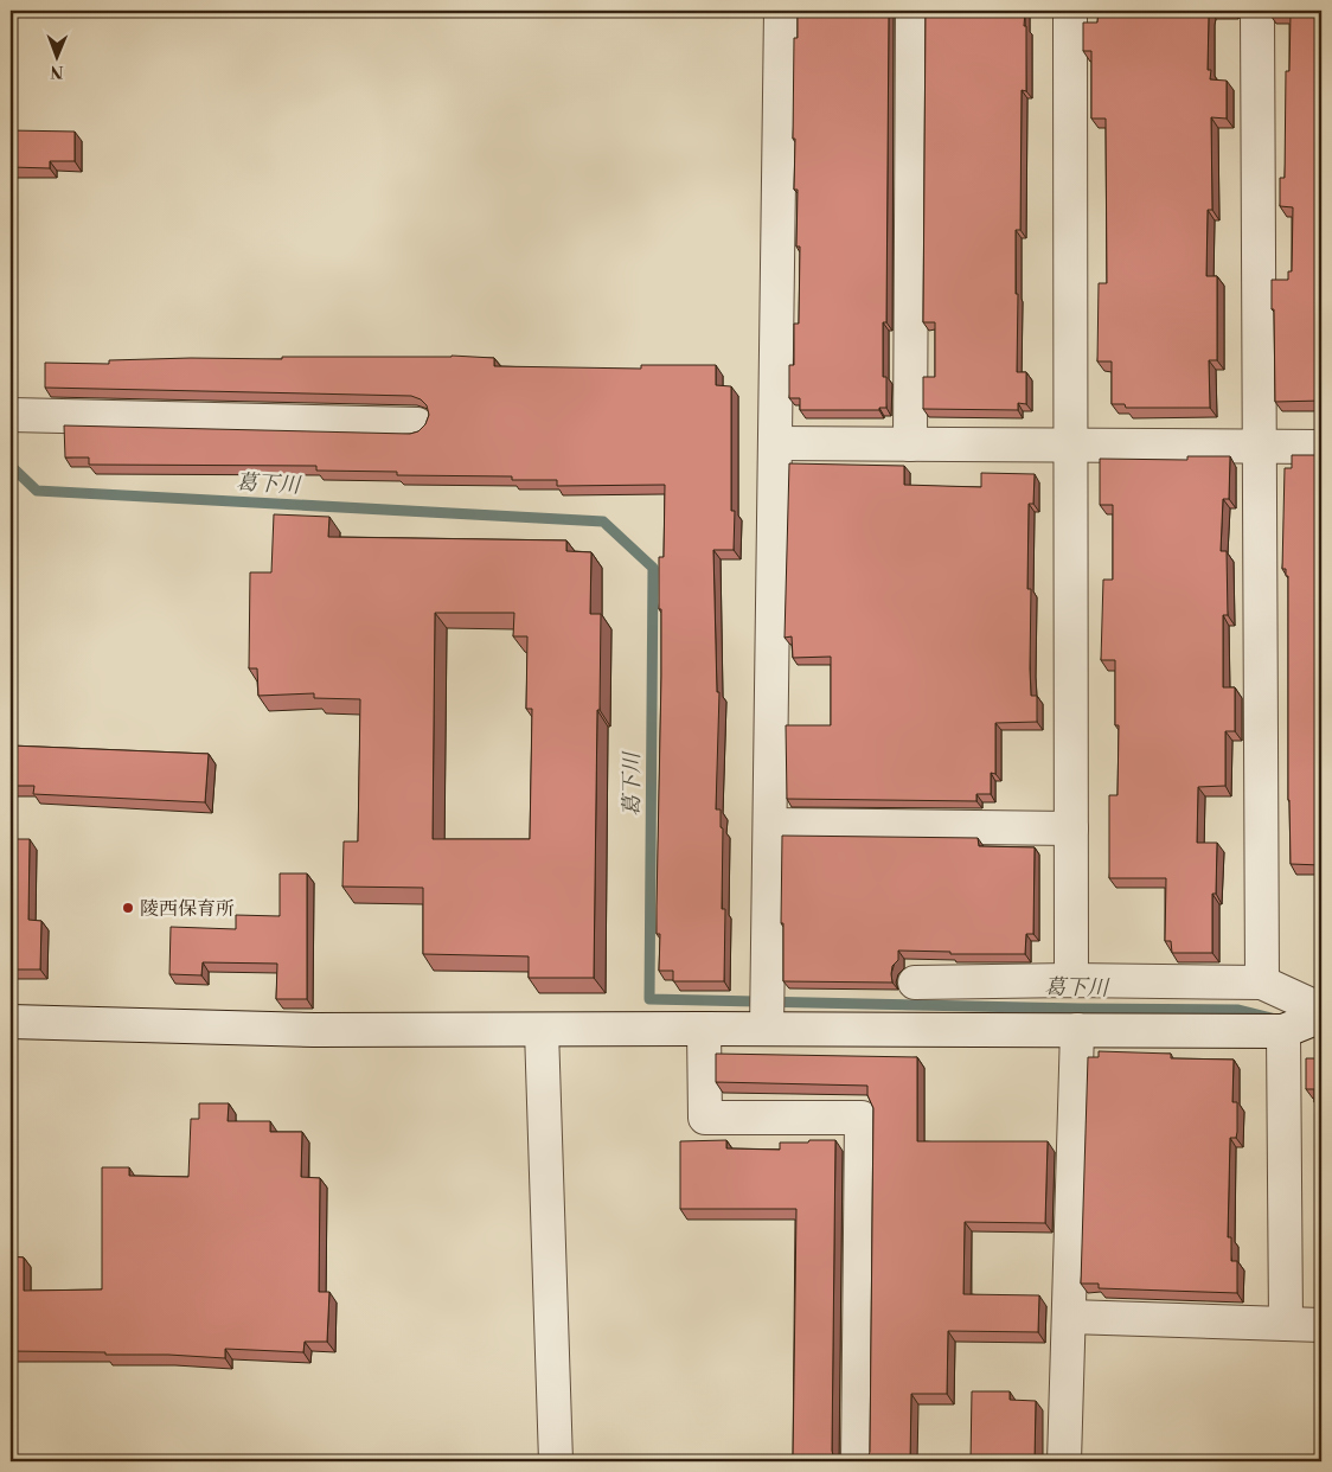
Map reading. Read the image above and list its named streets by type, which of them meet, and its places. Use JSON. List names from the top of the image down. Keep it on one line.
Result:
{"water":["葛下川"],"places":["陵西保育所"],"north":"bottom"}
